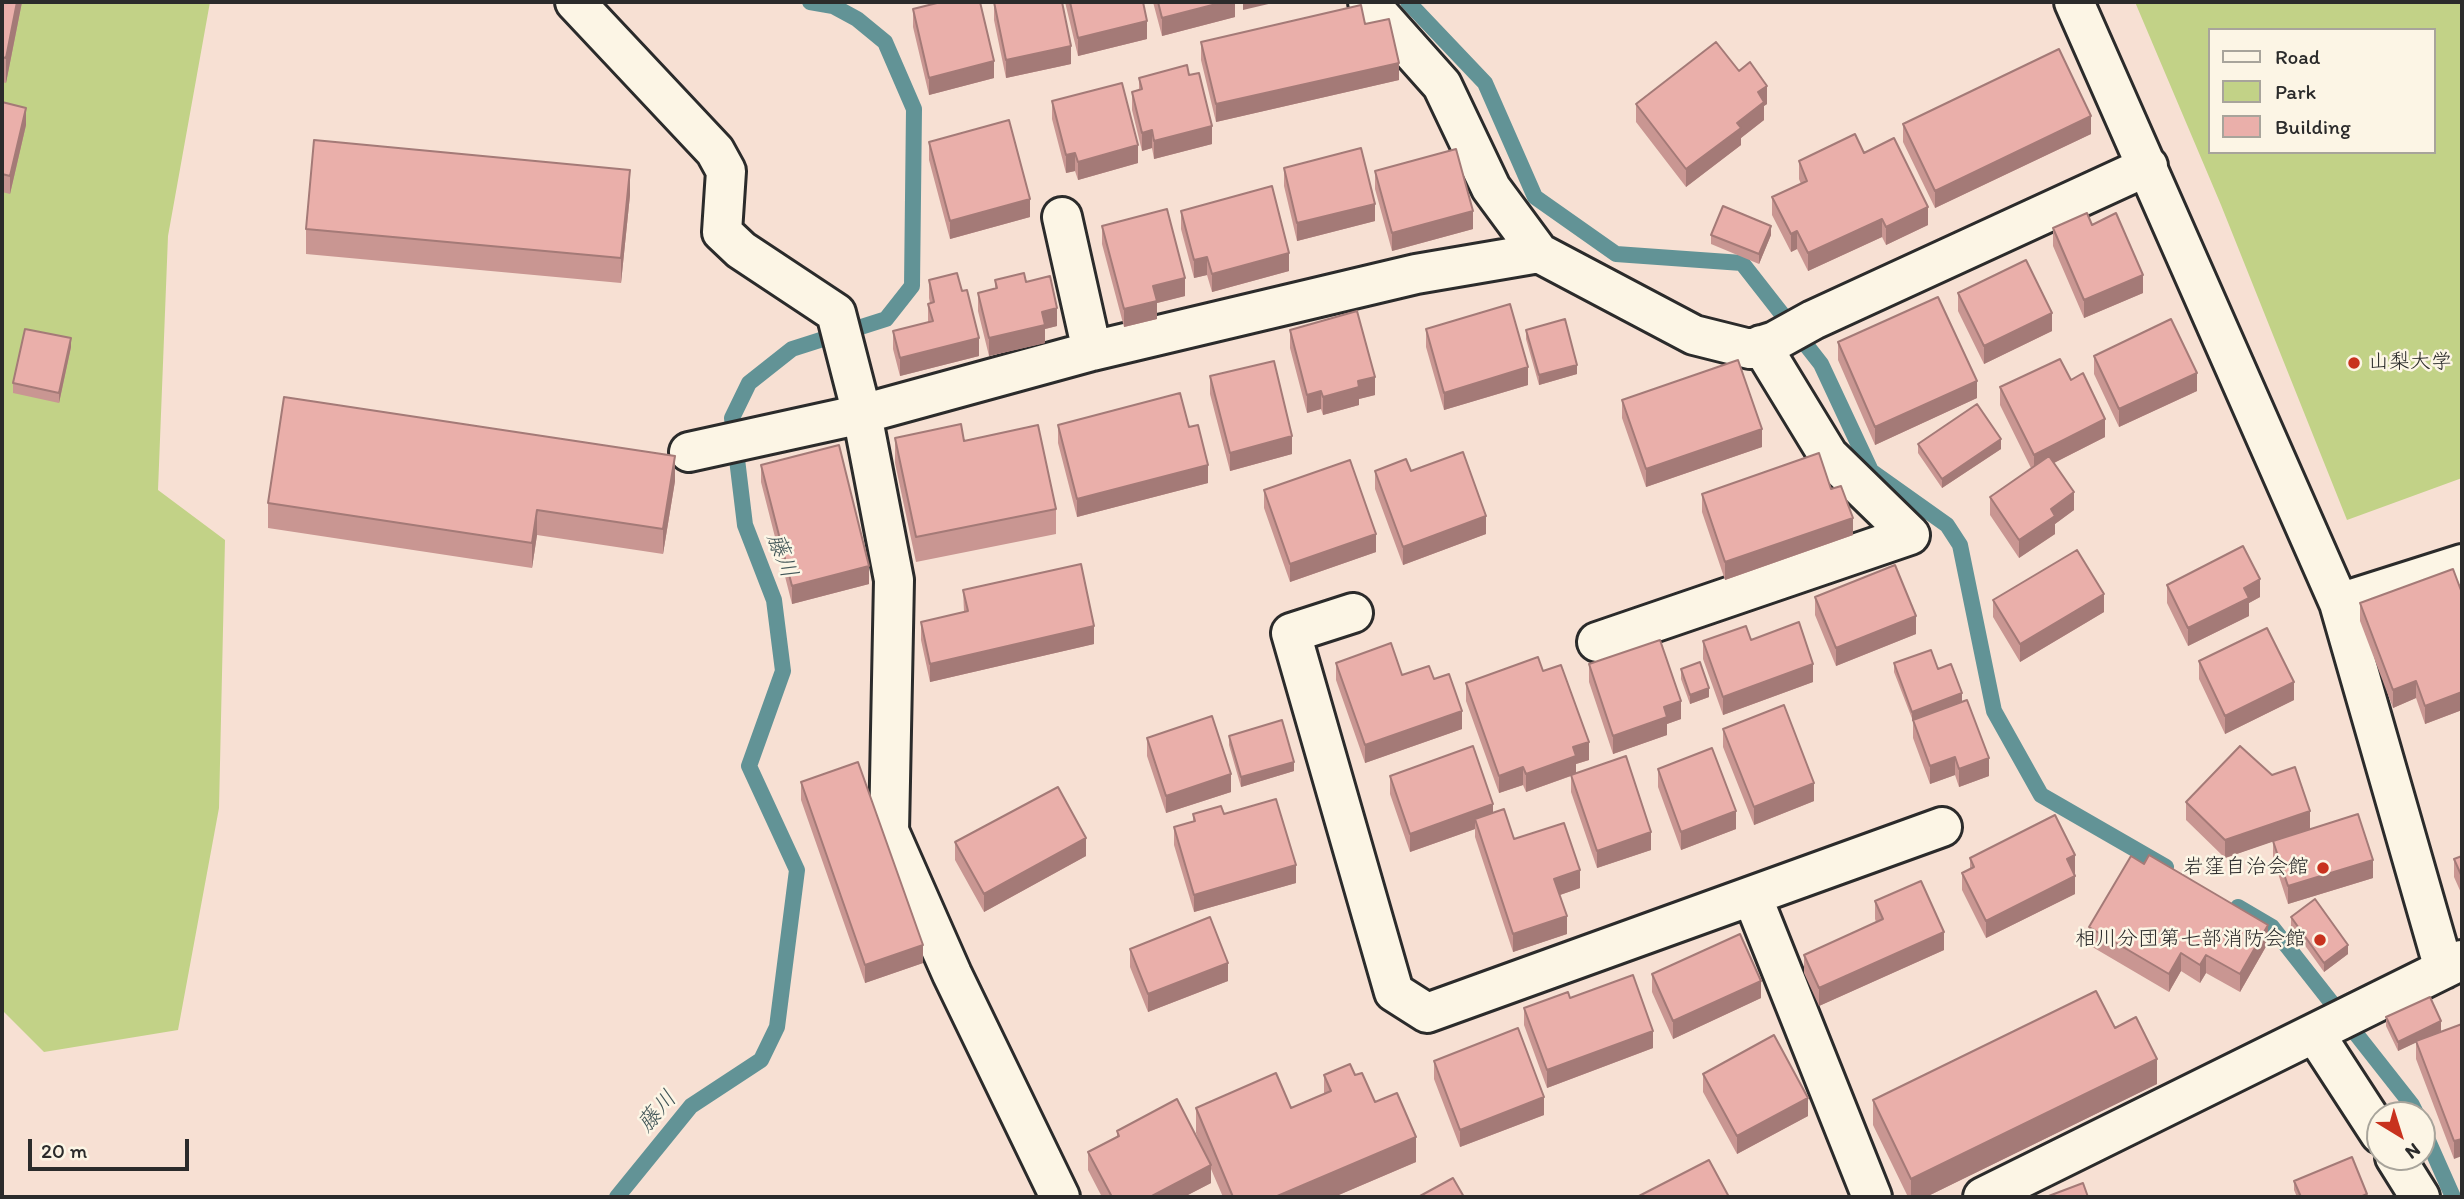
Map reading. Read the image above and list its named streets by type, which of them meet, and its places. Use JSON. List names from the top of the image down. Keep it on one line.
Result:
{"water":["藤川"],"places":["山梨大学","岩窪自治会館","相川分団第七部消防会館"],"legend":["Road","Park","Building"],"scale_bar":"20 m","north":"bottom right"}
